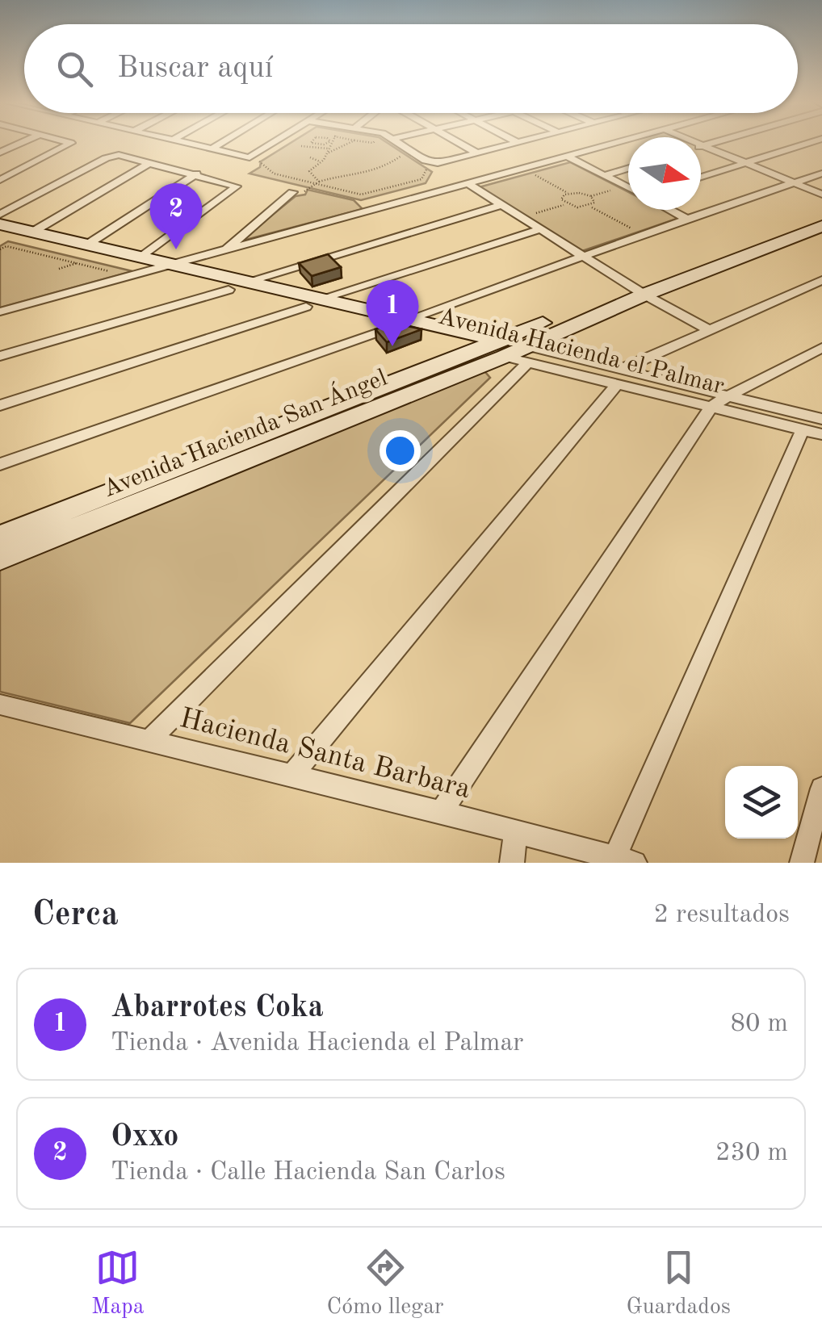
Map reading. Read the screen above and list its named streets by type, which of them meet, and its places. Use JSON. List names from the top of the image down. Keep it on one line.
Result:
{"streets":{"street":["Avenida Hacienda el Palmar","Avenida Hacienda San Ángel","Hacienda Santa Barbara"]},"crossings":[["Avenida Hacienda el Palmar","Avenida Hacienda San Ángel"]],"north":"right","page":{"search":"Buscar aquí","pins":["2","1"],"heading":["Cerca","2 resultados"],"list":[{"mark":"1","name":"Abarrotes Coka","note":"Tienda · Avenida Hacienda el Palmar","value":"80 m"},{"mark":"2","name":"Oxxo","note":"Tienda · Calle Hacienda San Carlos","value":"230 m"}],"nav":["Mapa","Cómo llegar","Guardados"]}}
